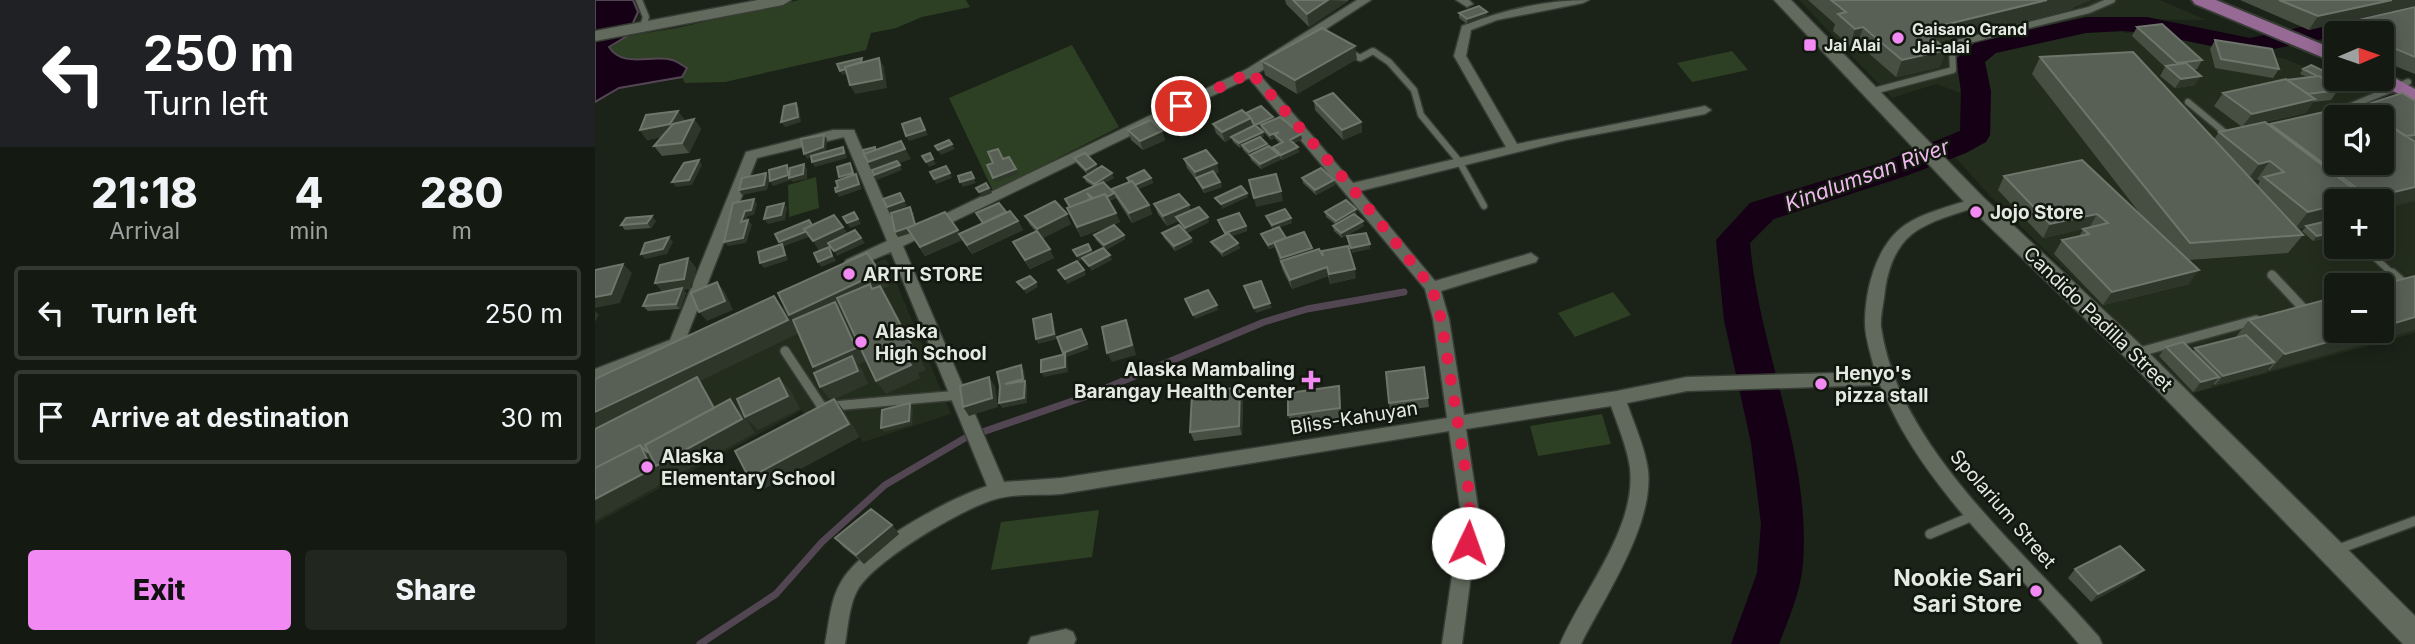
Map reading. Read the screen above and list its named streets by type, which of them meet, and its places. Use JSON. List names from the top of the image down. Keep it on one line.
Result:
{"streets":{"main road":["Candido Padilla Street"],"street":["Bliss-Kahuyan","Spolarium Street"]},"crossings":[["Candido Padilla Street","Spolarium Street"],["Bliss-Kahuyan","Spolarium Street"]],"water":["Kinalumsan River"],"places":{"other":["Gaisano Grand Jai-alai","Jojo Store","ARTT STORE","Alaska High School","Henyo's pizza stall","Alaska Elementary School","Nookie Sari Sari Store"],"transit":["Jai Alai"],"health":["Alaska Mambaling Barangay Health Center"]},"north":"right","page":{"turn":["250 m","Turn left"],"map_buttons":["+","−"],"eta":["21:18","Arrival","4","min","280","m"],"list":[{"name":"Turn left","value":"250 m"},{"name":"Arrive at destination","value":"30 m"}],"buttons":["Exit","Share"]}}
